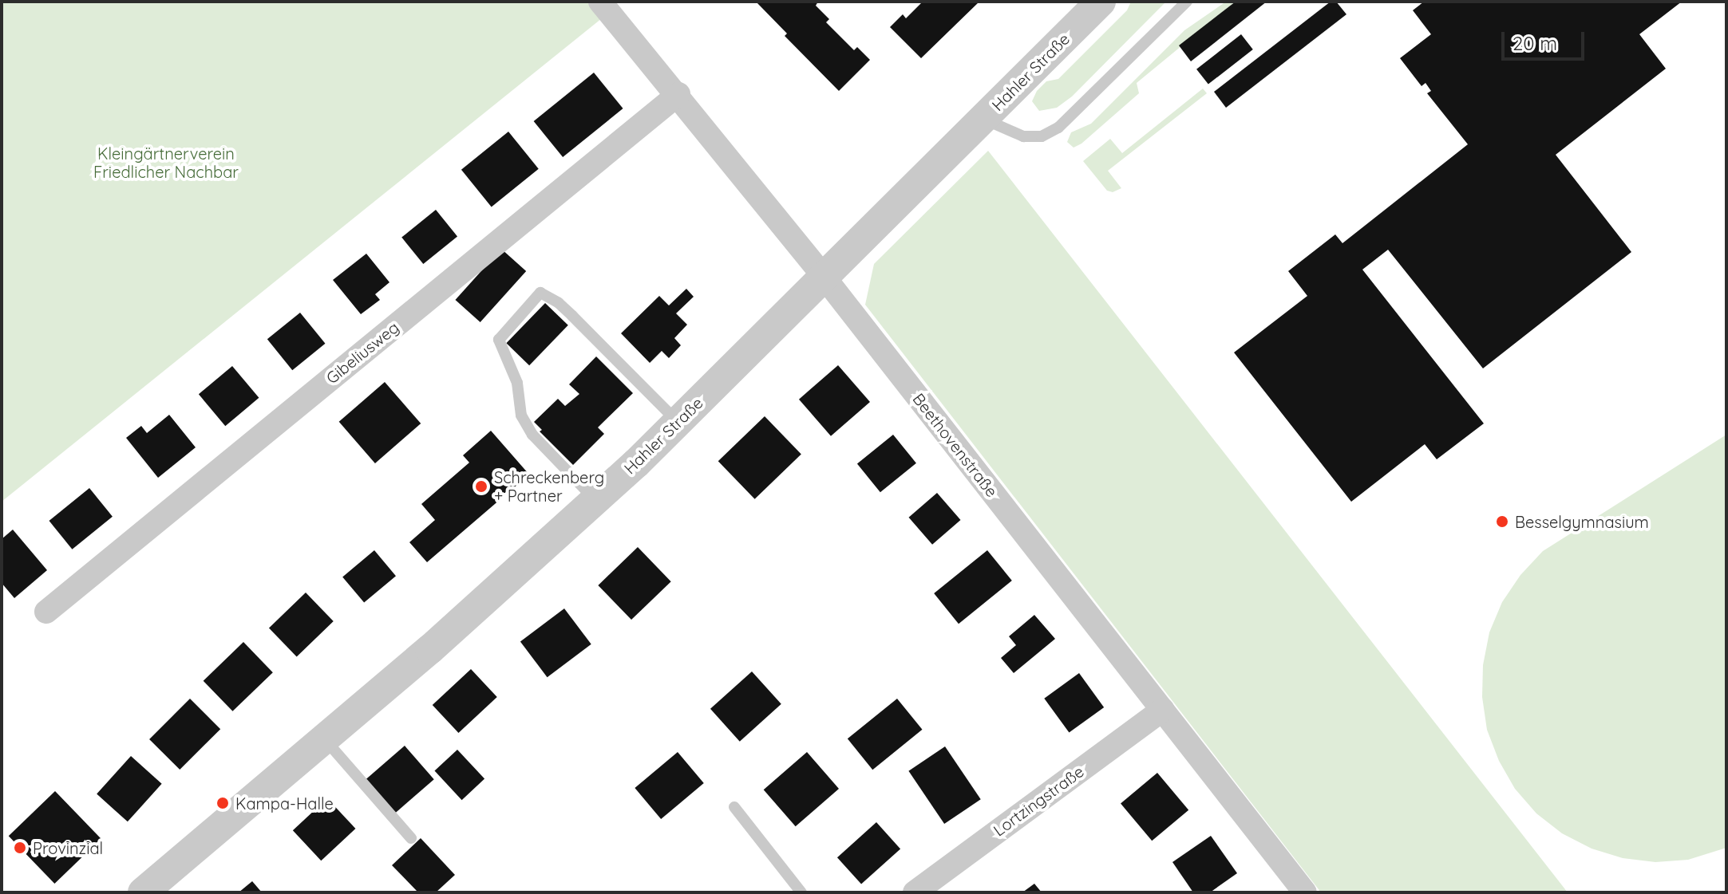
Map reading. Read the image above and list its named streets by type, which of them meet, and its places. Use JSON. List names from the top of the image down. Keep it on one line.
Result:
{"streets":{"street":["Hahler Straße","Gibeliusweg","Beethovenstraße","Lortzingstraße"]},"crossings":[["Hahler Straße","Beethovenstraße"],["Gibeliusweg","Beethovenstraße"],["Beethovenstraße","Lortzingstraße"]],"parks":["Kleingärtnerverein Friedlicher Nachbar"],"places":["Schreckenberg + Partner","Besselgymnasium","Kampa-Halle","Provinzial"],"scale_bar":"20 m"}
